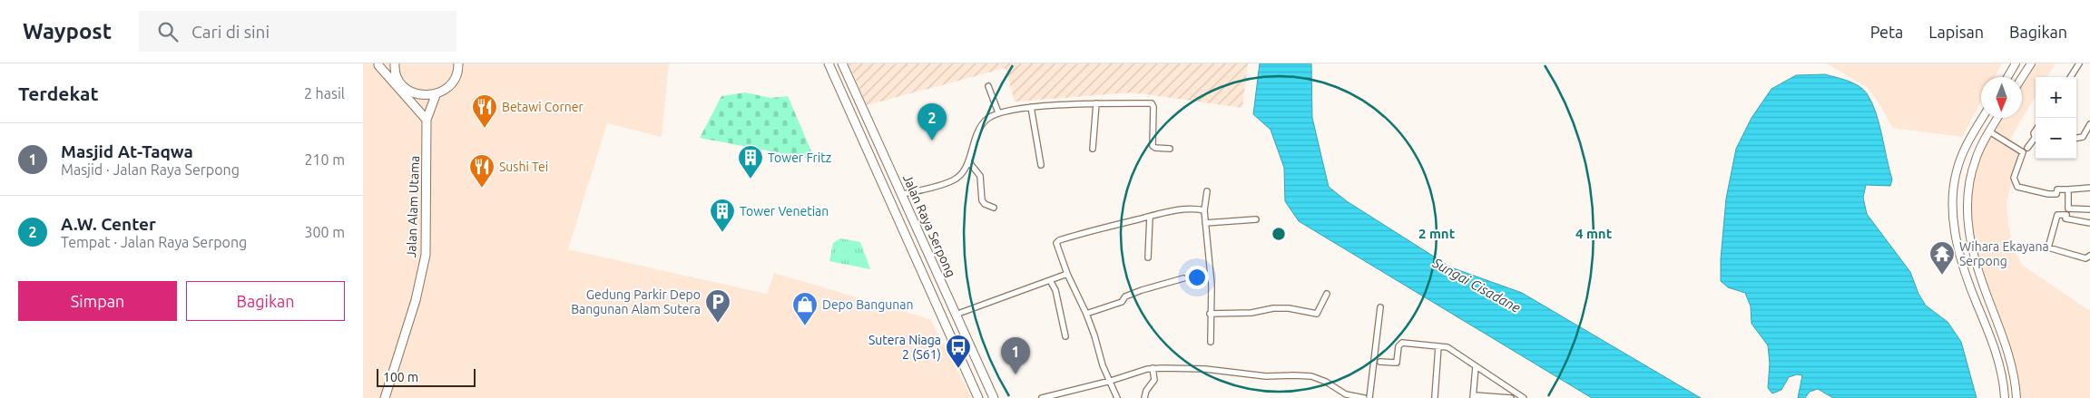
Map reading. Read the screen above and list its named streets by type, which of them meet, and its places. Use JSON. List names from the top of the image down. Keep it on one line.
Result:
{"streets":{"main road":["Jalan Alam Utama","Jalan Raya Serpong"]},"water":["Sungai Cisadane"],"places":{"restaurant":["Betawi Corner","Sushi Tei"],"building":["Tower Fritz","Tower Venetian"],"temple":["Wihara Ekayana Serpong"],"parking":["Gedung Parkir Depo Bangunan Alam Sutera"],"shop":["Depo Bangunan"],"bus stop":["Sutera Niaga 2 (S61)"]},"scale_bar":"100 m","north":"bottom","page":{"header":"Waypost","search":"Cari di sini","nav":["Peta","Lapisan","Bagikan"],"heading":["Terdekat","2 hasil"],"map_buttons":["+","−"],"pins":["2","1"],"list":[{"mark":"1","name":"Masjid At-Taqwa","note":"Masjid · Jalan Raya Serpong","value":"210 m"},{"mark":"2","name":"A.W. Center","note":"Tempat · Jalan Raya Serpong","value":"300 m"}],"buttons":["Simpan","Bagikan"],"scale":"100 m"},"rings":["2 mnt","4 mnt"]}
